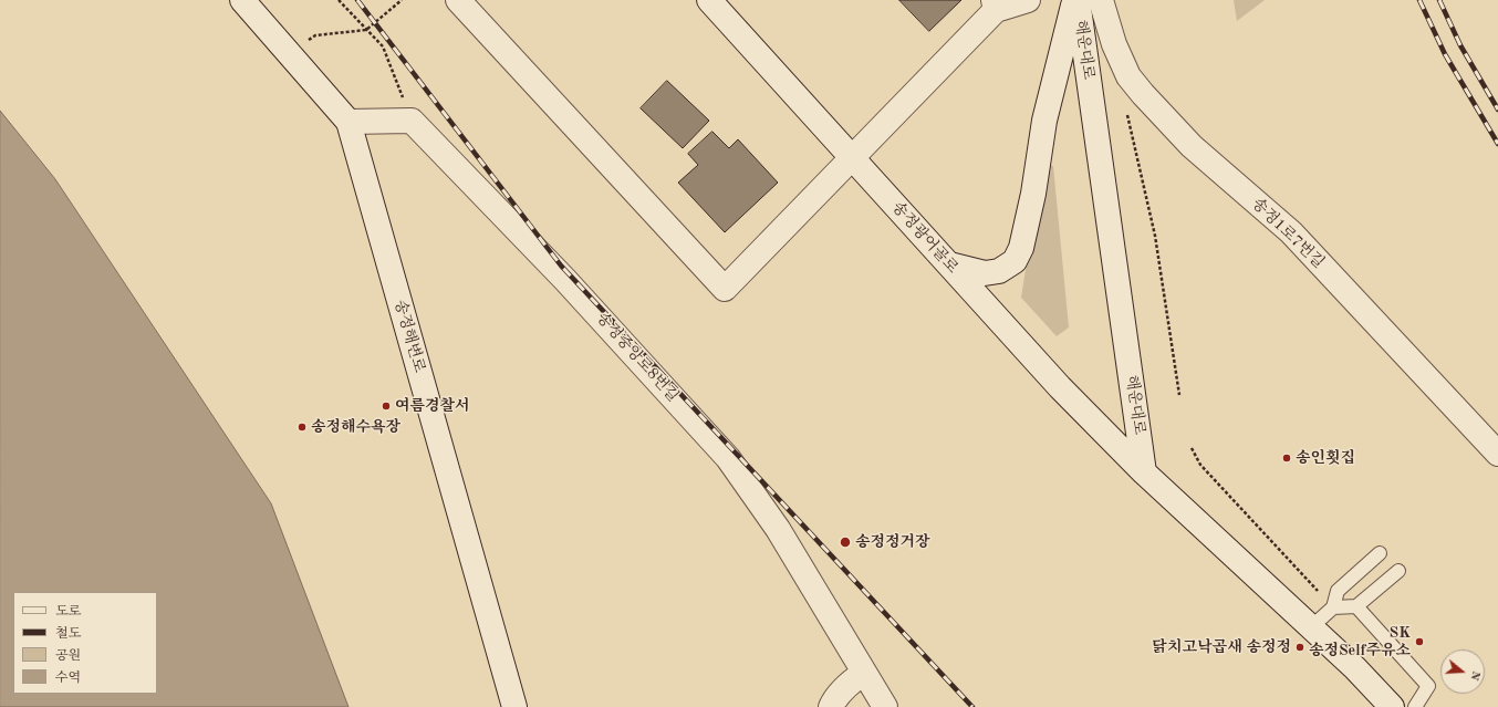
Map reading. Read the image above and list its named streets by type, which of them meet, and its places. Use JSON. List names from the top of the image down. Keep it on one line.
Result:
{"streets":{"street":["해운대로","송정1로7번길","송정광어골로","송정해변로","송정중앙로8번길"]},"crossings":[["해운대로","송정광어골로"]],"places":["여름경찰서","송정해수욕장","송인횟집","송정정거장","SK 송정Self주유소","닭치고낙곱새 송정정"],"legend":["도로","철도","공원","수역"],"north":"right"}
